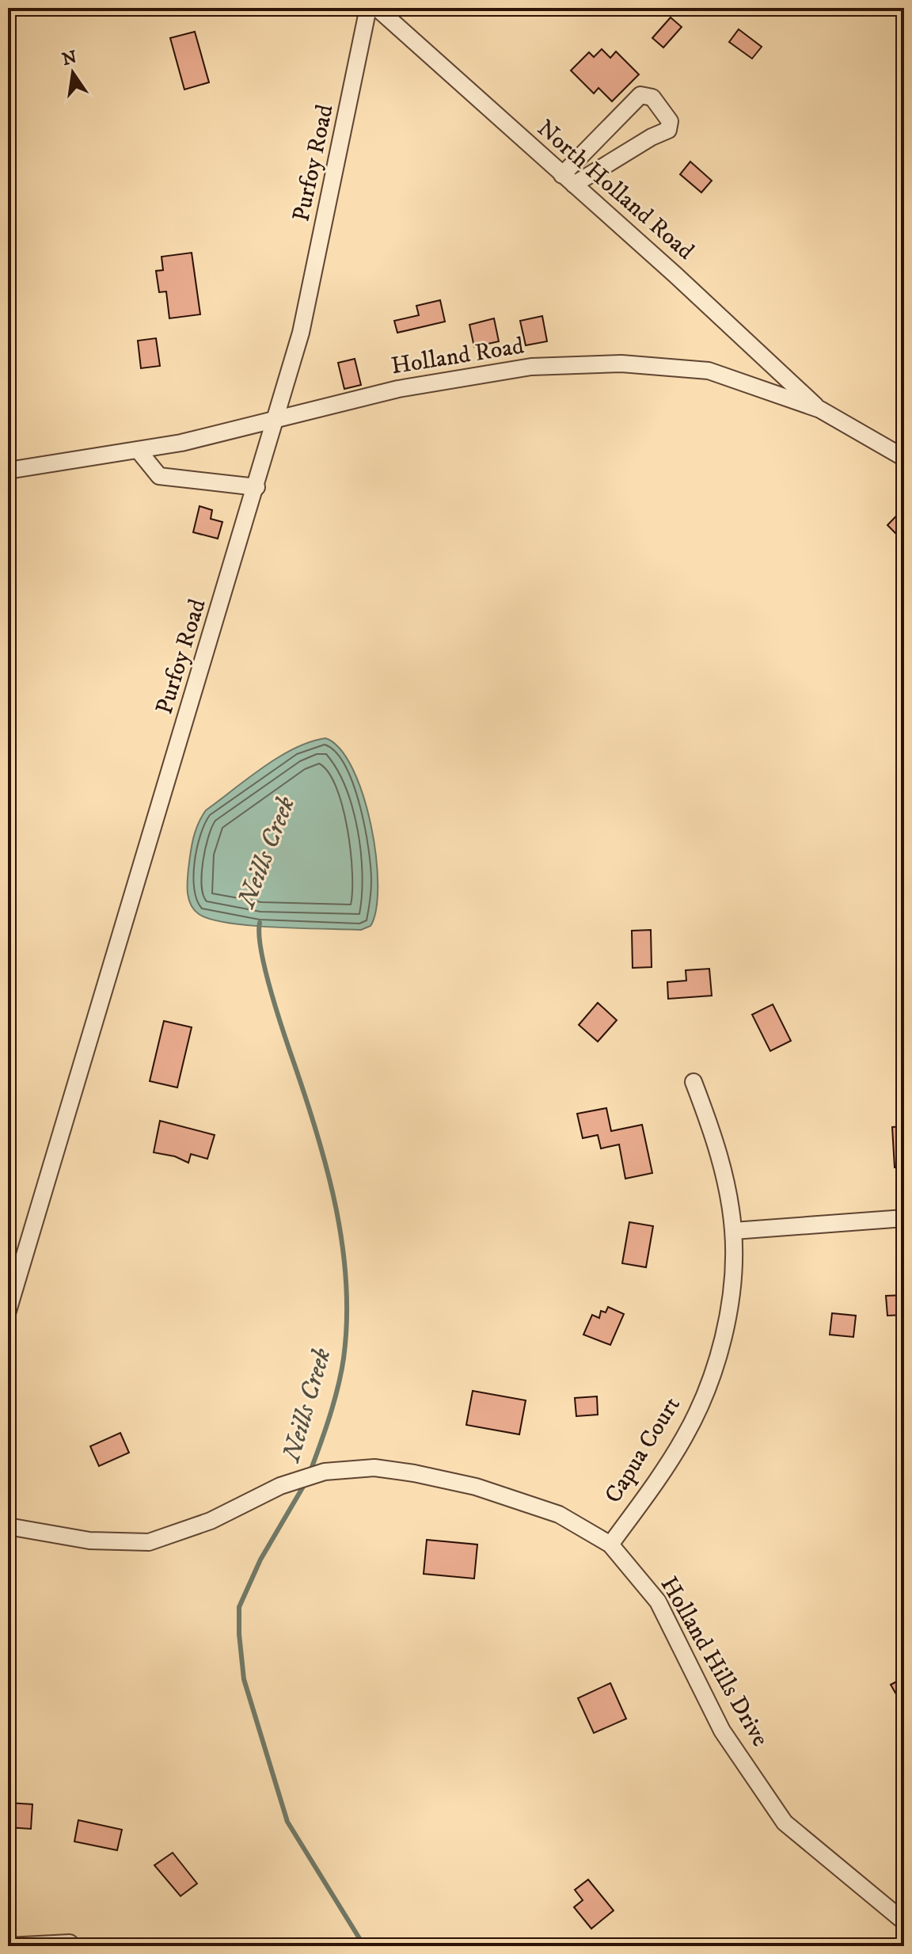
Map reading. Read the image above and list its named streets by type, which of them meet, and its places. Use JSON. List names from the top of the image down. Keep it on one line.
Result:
{"streets":{"street":["Purfoy Road","North Holland Road","Holland Road","Capua Court","Holland Hills Drive"]},"crossings":[["Purfoy Road","Holland Road"],["North Holland Road","Holland Road"],["Capua Court","Holland Hills Drive"]],"water":["Neills Creek"],"north":"top"}
